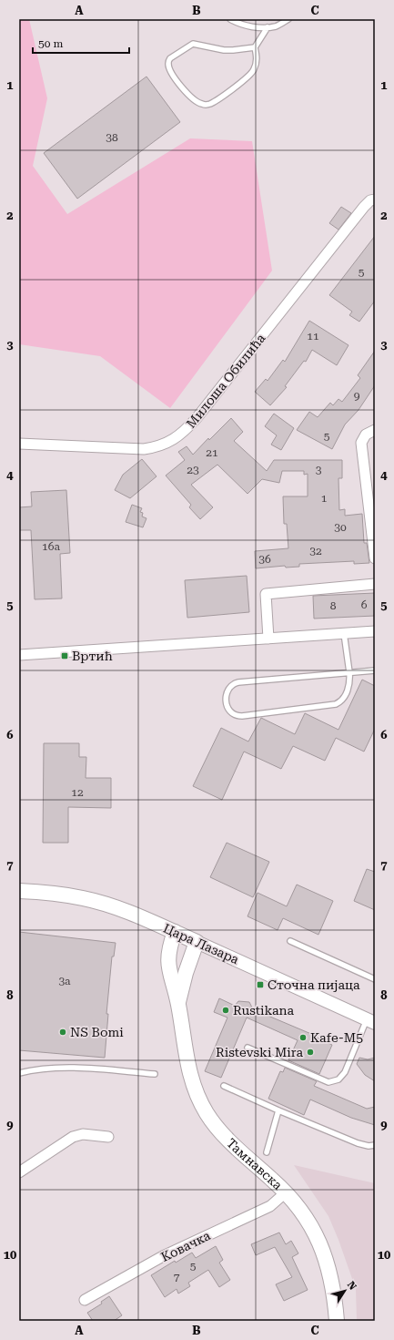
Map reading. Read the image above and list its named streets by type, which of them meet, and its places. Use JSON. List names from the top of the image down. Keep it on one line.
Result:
{"streets":{"main road":["Цара Лазара","Тамнавска"],"street":["Милоша Обилића","Ковачка"]},"crossings":[["Цара Лазара","Тамнавска"],["Тамнавска","Ковачка"]],"places":{"transit":["Вртић","Сточна пијаца"],"other":["Rustikana","NS Bomi","Kafe-M5","Ristevski Mira"]},"house_numbers":["38","5","11","9","5","21","23","3","1","30","16a","32","36","6","8","12","3a","5","7"],"scale_bar":"50 m","north":"top right","grid":{"columns":["A","B","C"],"rows":["1","2","3","4","5","6","7","8","9","10"]}}
